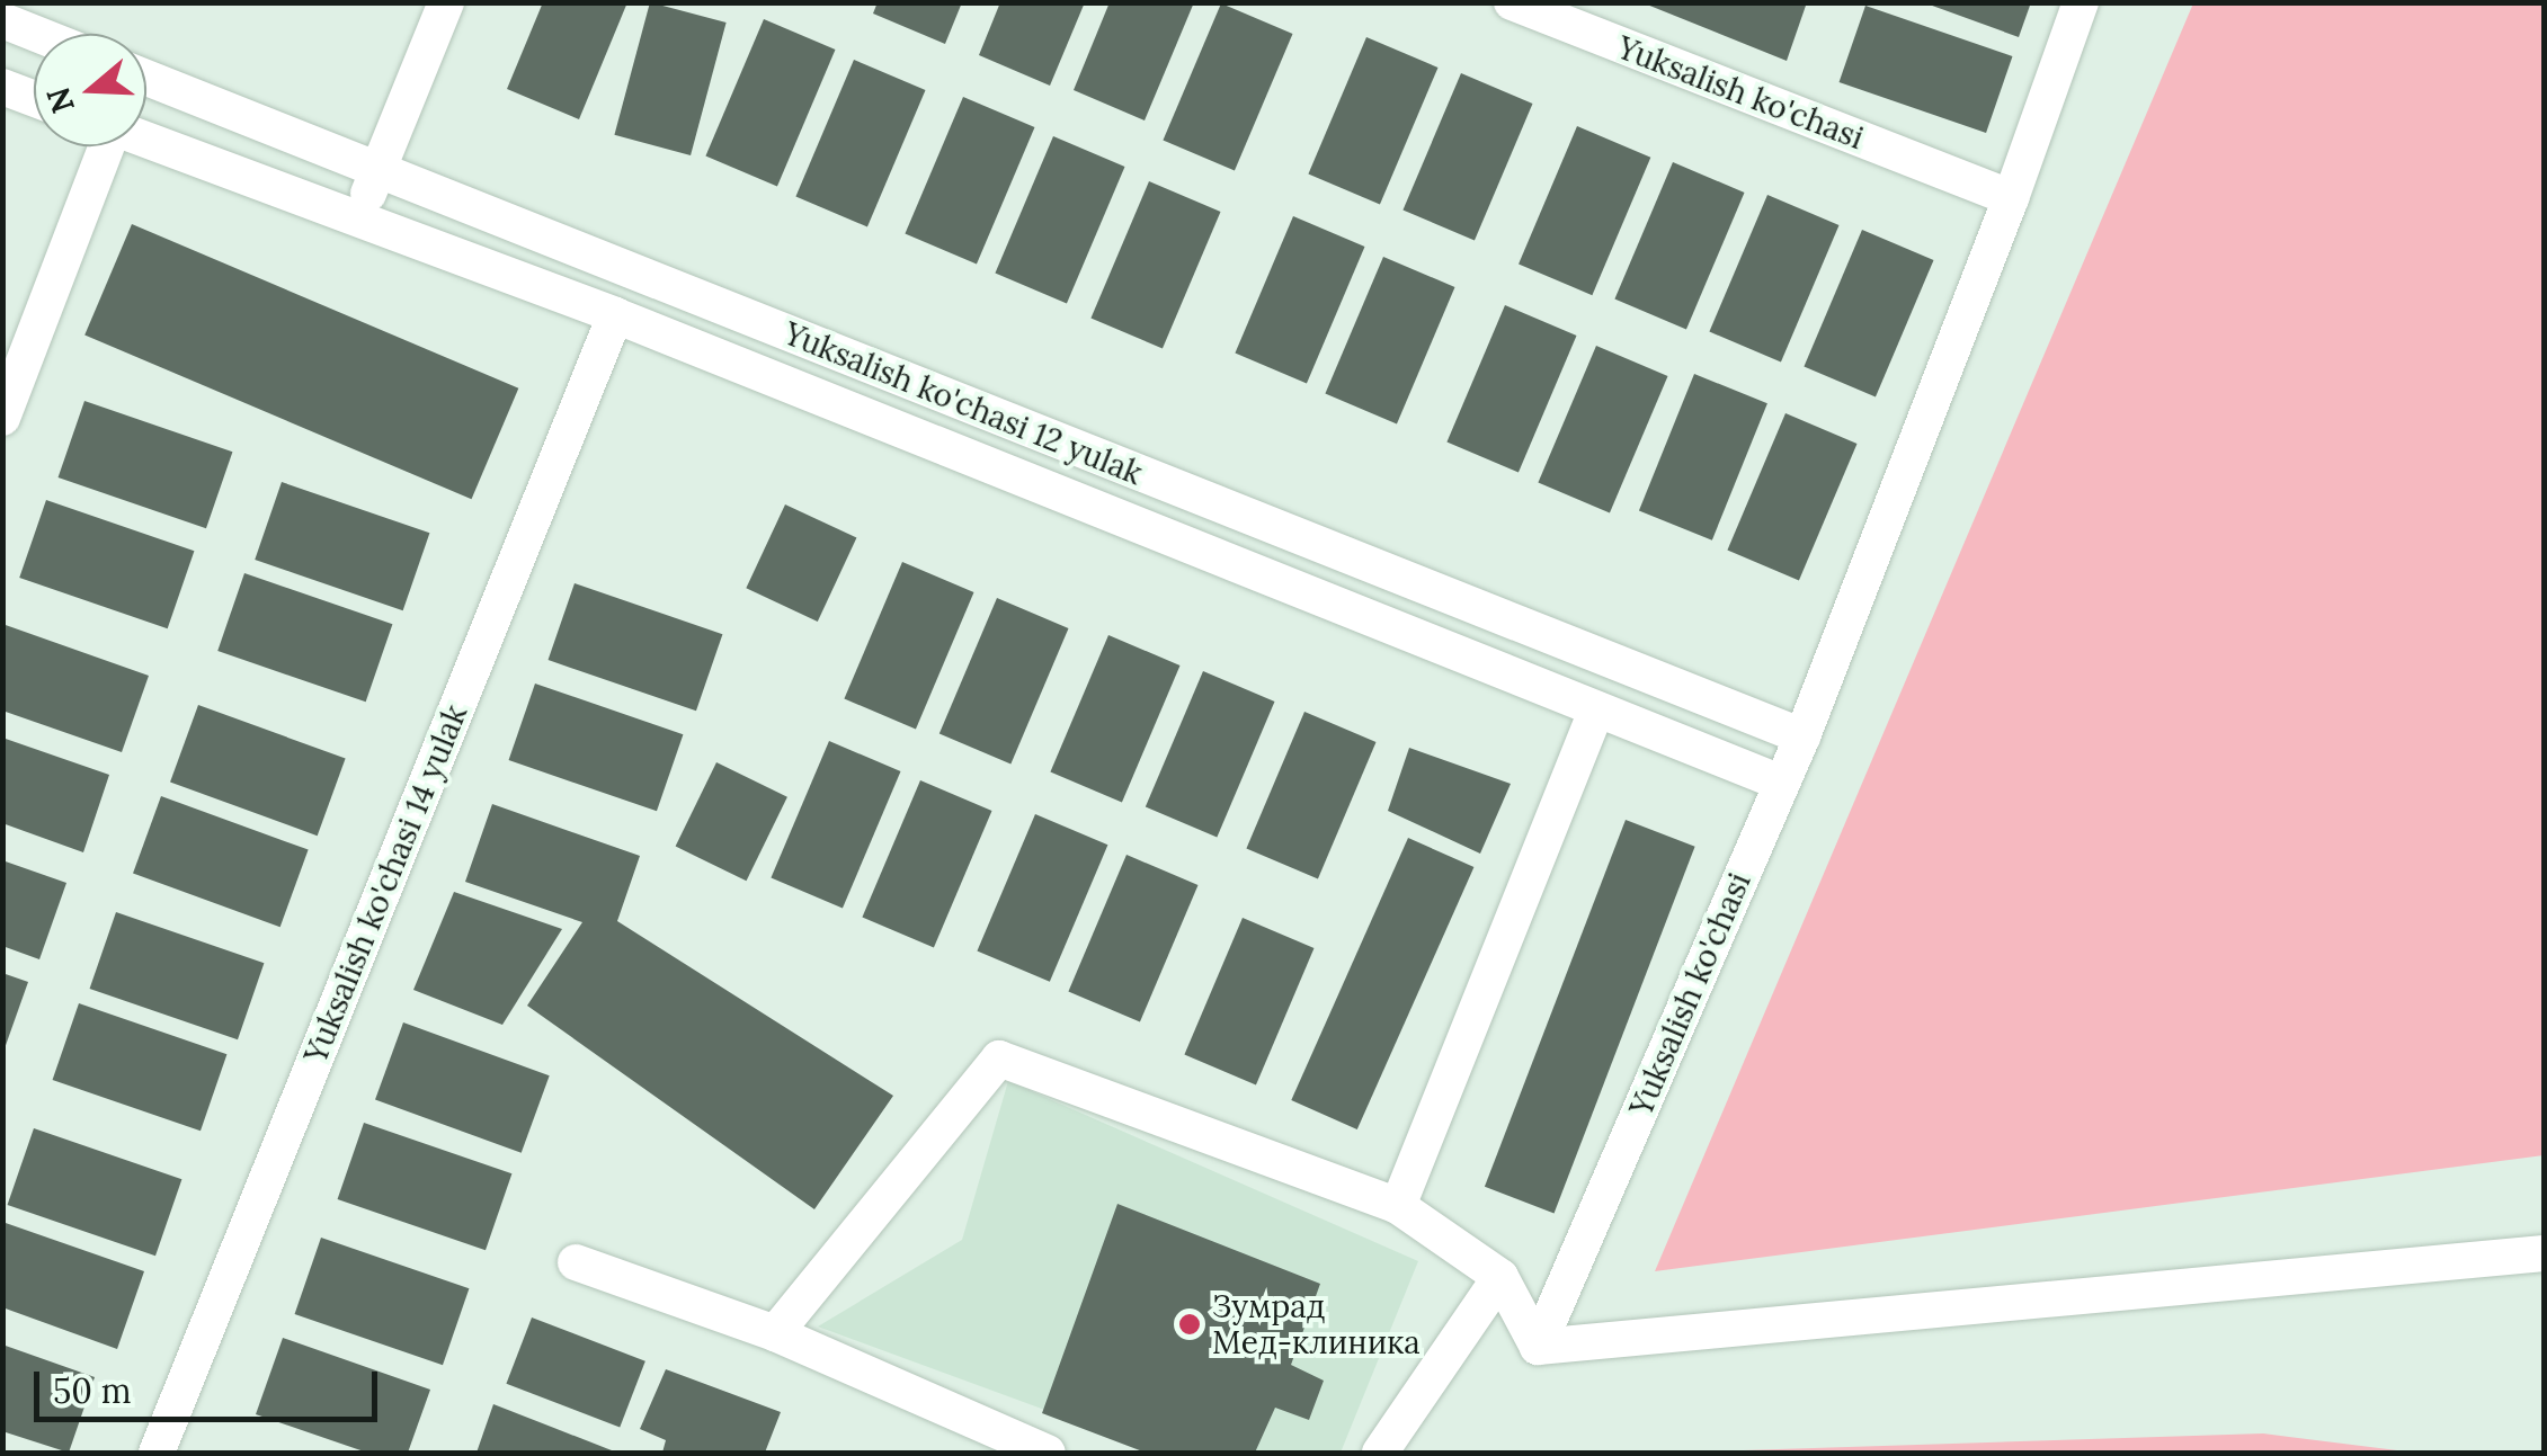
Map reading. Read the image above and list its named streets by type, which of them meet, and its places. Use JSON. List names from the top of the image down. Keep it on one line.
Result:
{"streets":{"street":["Yuksalish ko'chasi","Yuksalish ko'chasi 12 yulak","Yuksalish ko'chasi 14 yulak"]},"crossings":[["Yuksalish ko'chasi","Yuksalish ko'chasi 12 yulak"],["Yuksalish ko'chasi 12 yulak","Yuksalish ko'chasi 14 yulak"]],"places":["Зумрад Мед-клиника"],"scale_bar":"50 m","north":"left"}
